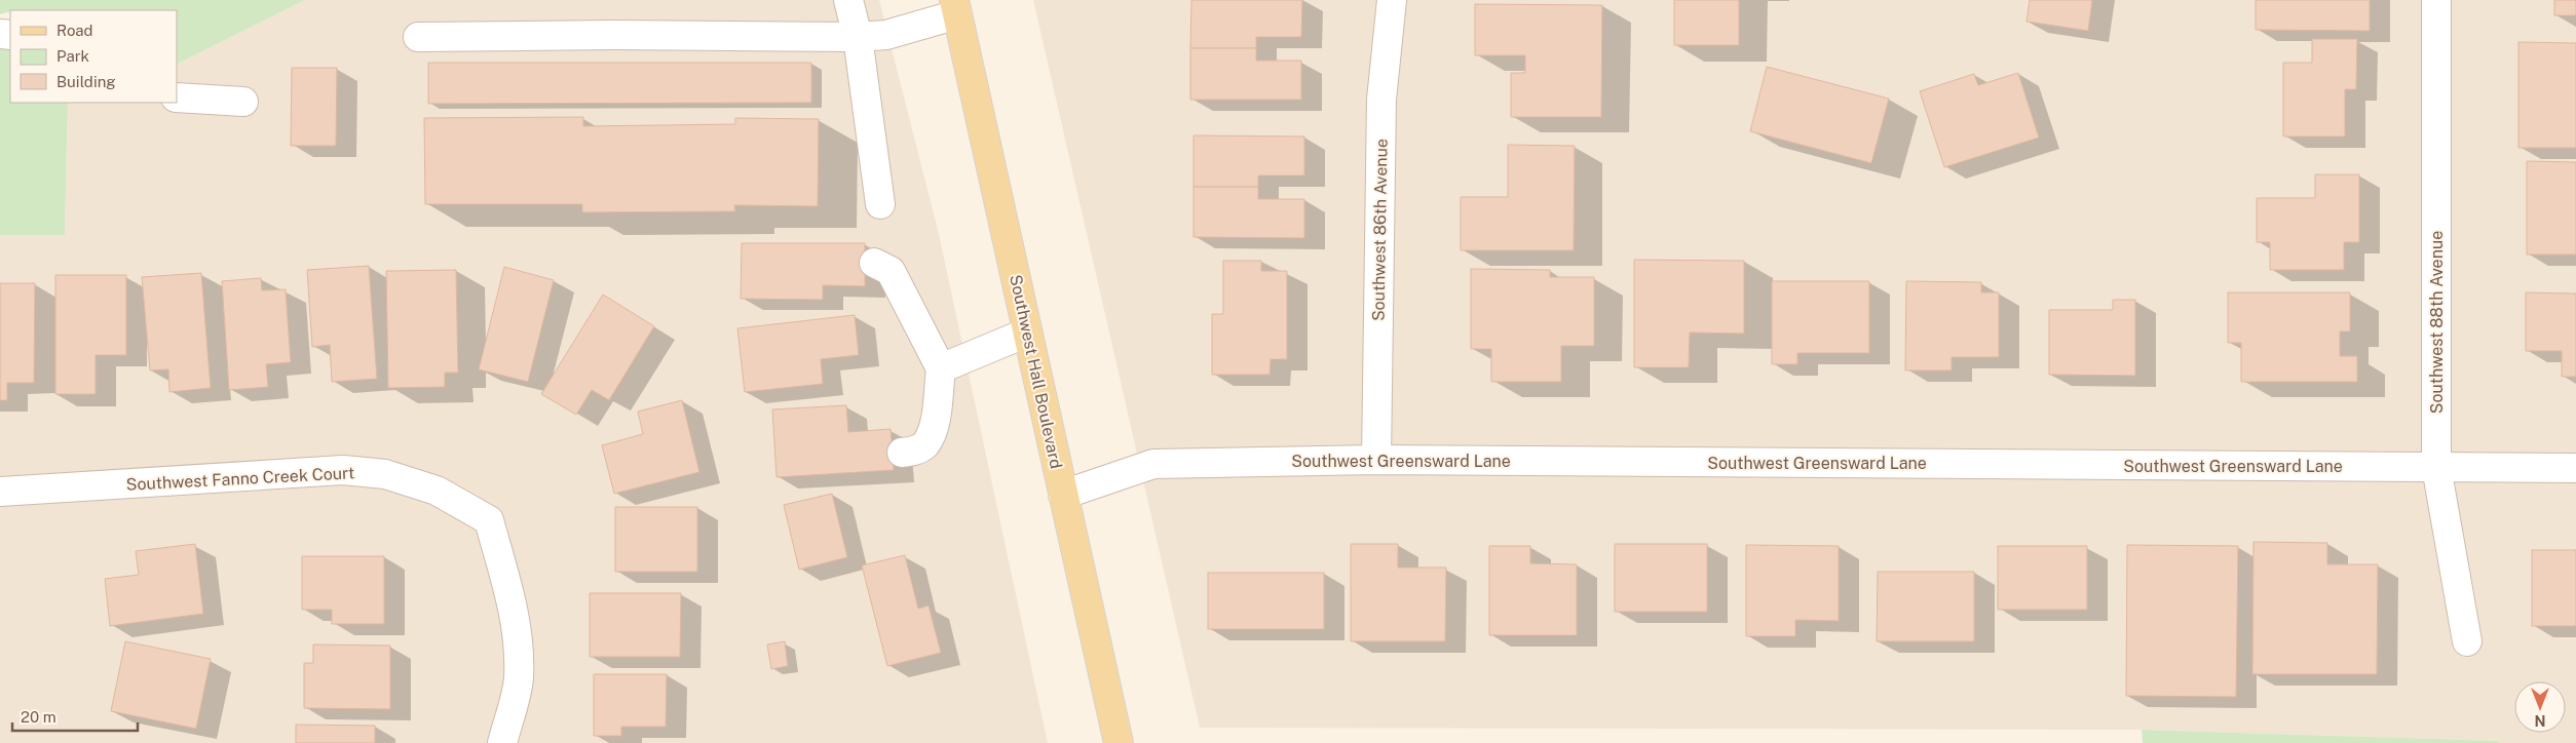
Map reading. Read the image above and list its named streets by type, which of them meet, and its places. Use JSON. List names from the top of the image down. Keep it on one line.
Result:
{"streets":{"main road":["Southwest Hall Boulevard"],"street":["Southwest 86th Avenue","Southwest 88th Avenue","Southwest Greensward Lane","Southwest Fanno Creek Court"]},"crossings":[["Southwest 86th Avenue","Southwest Greensward Lane"],["Southwest 88th Avenue","Southwest Greensward Lane"],["Southwest Hall Boulevard","Southwest Greensward Lane"]],"legend":["Road","Park","Building"],"scale_bar":"20 m","north":"bottom"}
